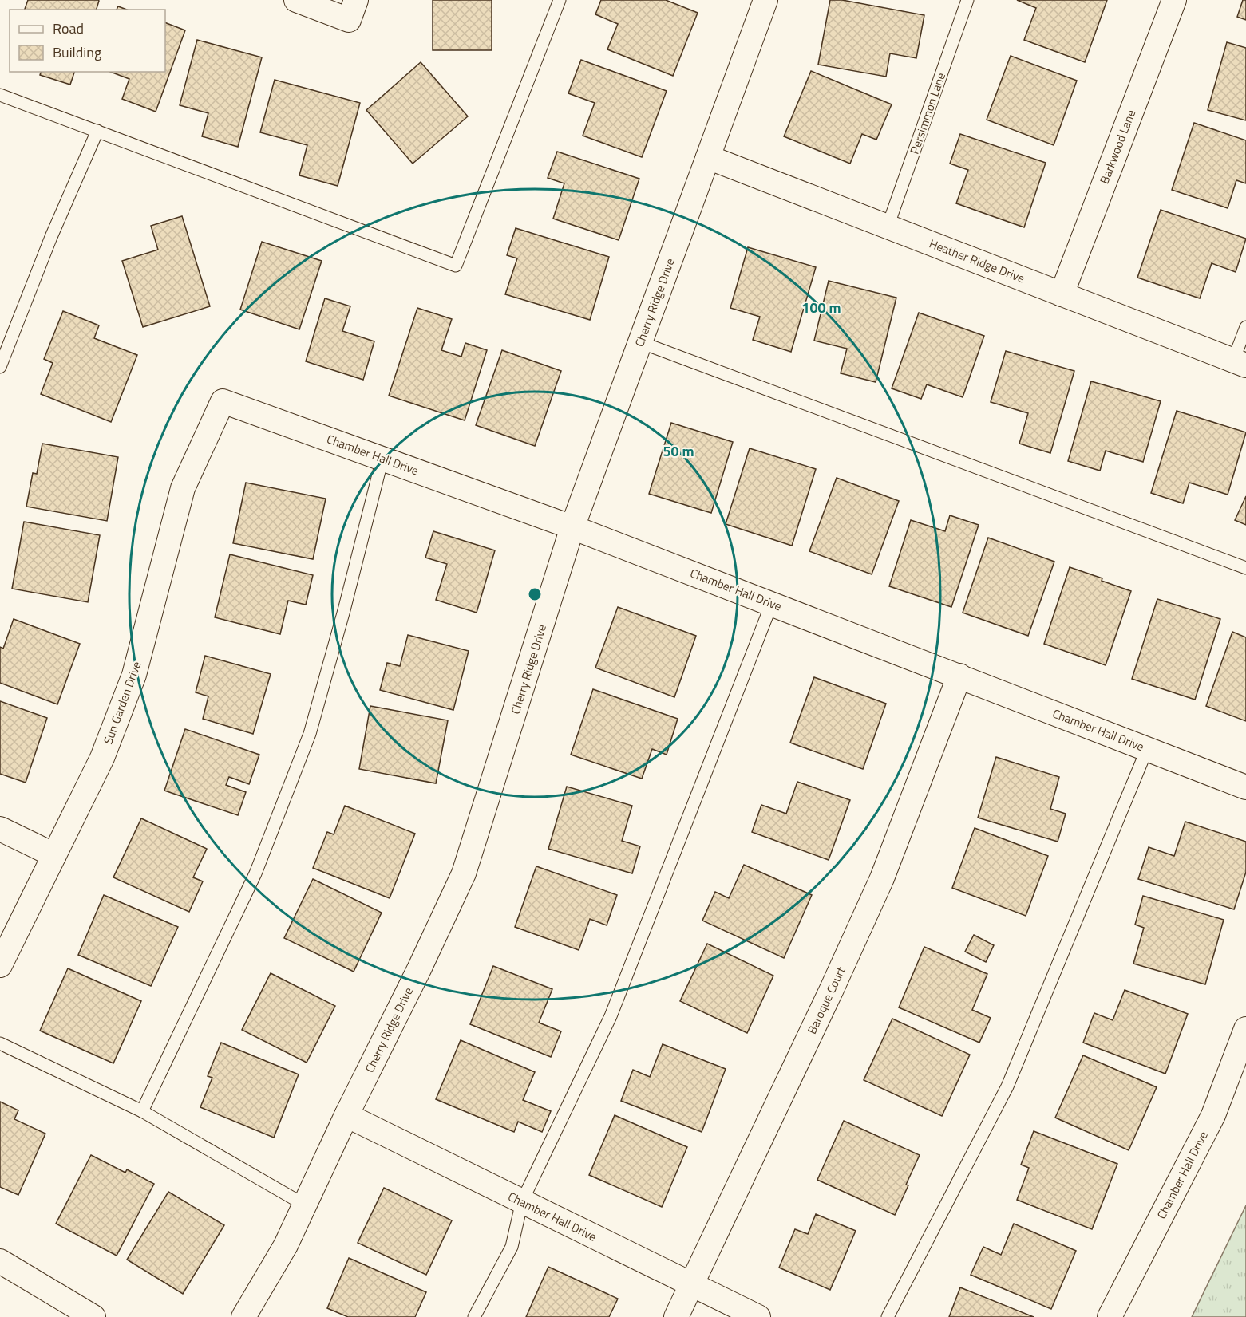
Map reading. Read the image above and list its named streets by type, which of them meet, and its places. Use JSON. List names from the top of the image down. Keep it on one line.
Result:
{"streets":{"street":["Barkwood Lane","Heather Ridge Drive","Cherry Ridge Drive","Chamber Hall Drive","Sun Garden Drive","Baroque Court"],"lane":["Persimmon Lane"]},"crossings":[["Persimmon Lane","Heather Ridge Drive"],["Barkwood Lane","Heather Ridge Drive"],["Heather Ridge Drive","Cherry Ridge Drive"],["Cherry Ridge Drive","Chamber Hall Drive"],["Chamber Hall Drive","Sun Garden Drive"],["Chamber Hall Drive","Baroque Court"]],"legend":["Road","Building"],"rings":["100 m","50 m"]}
